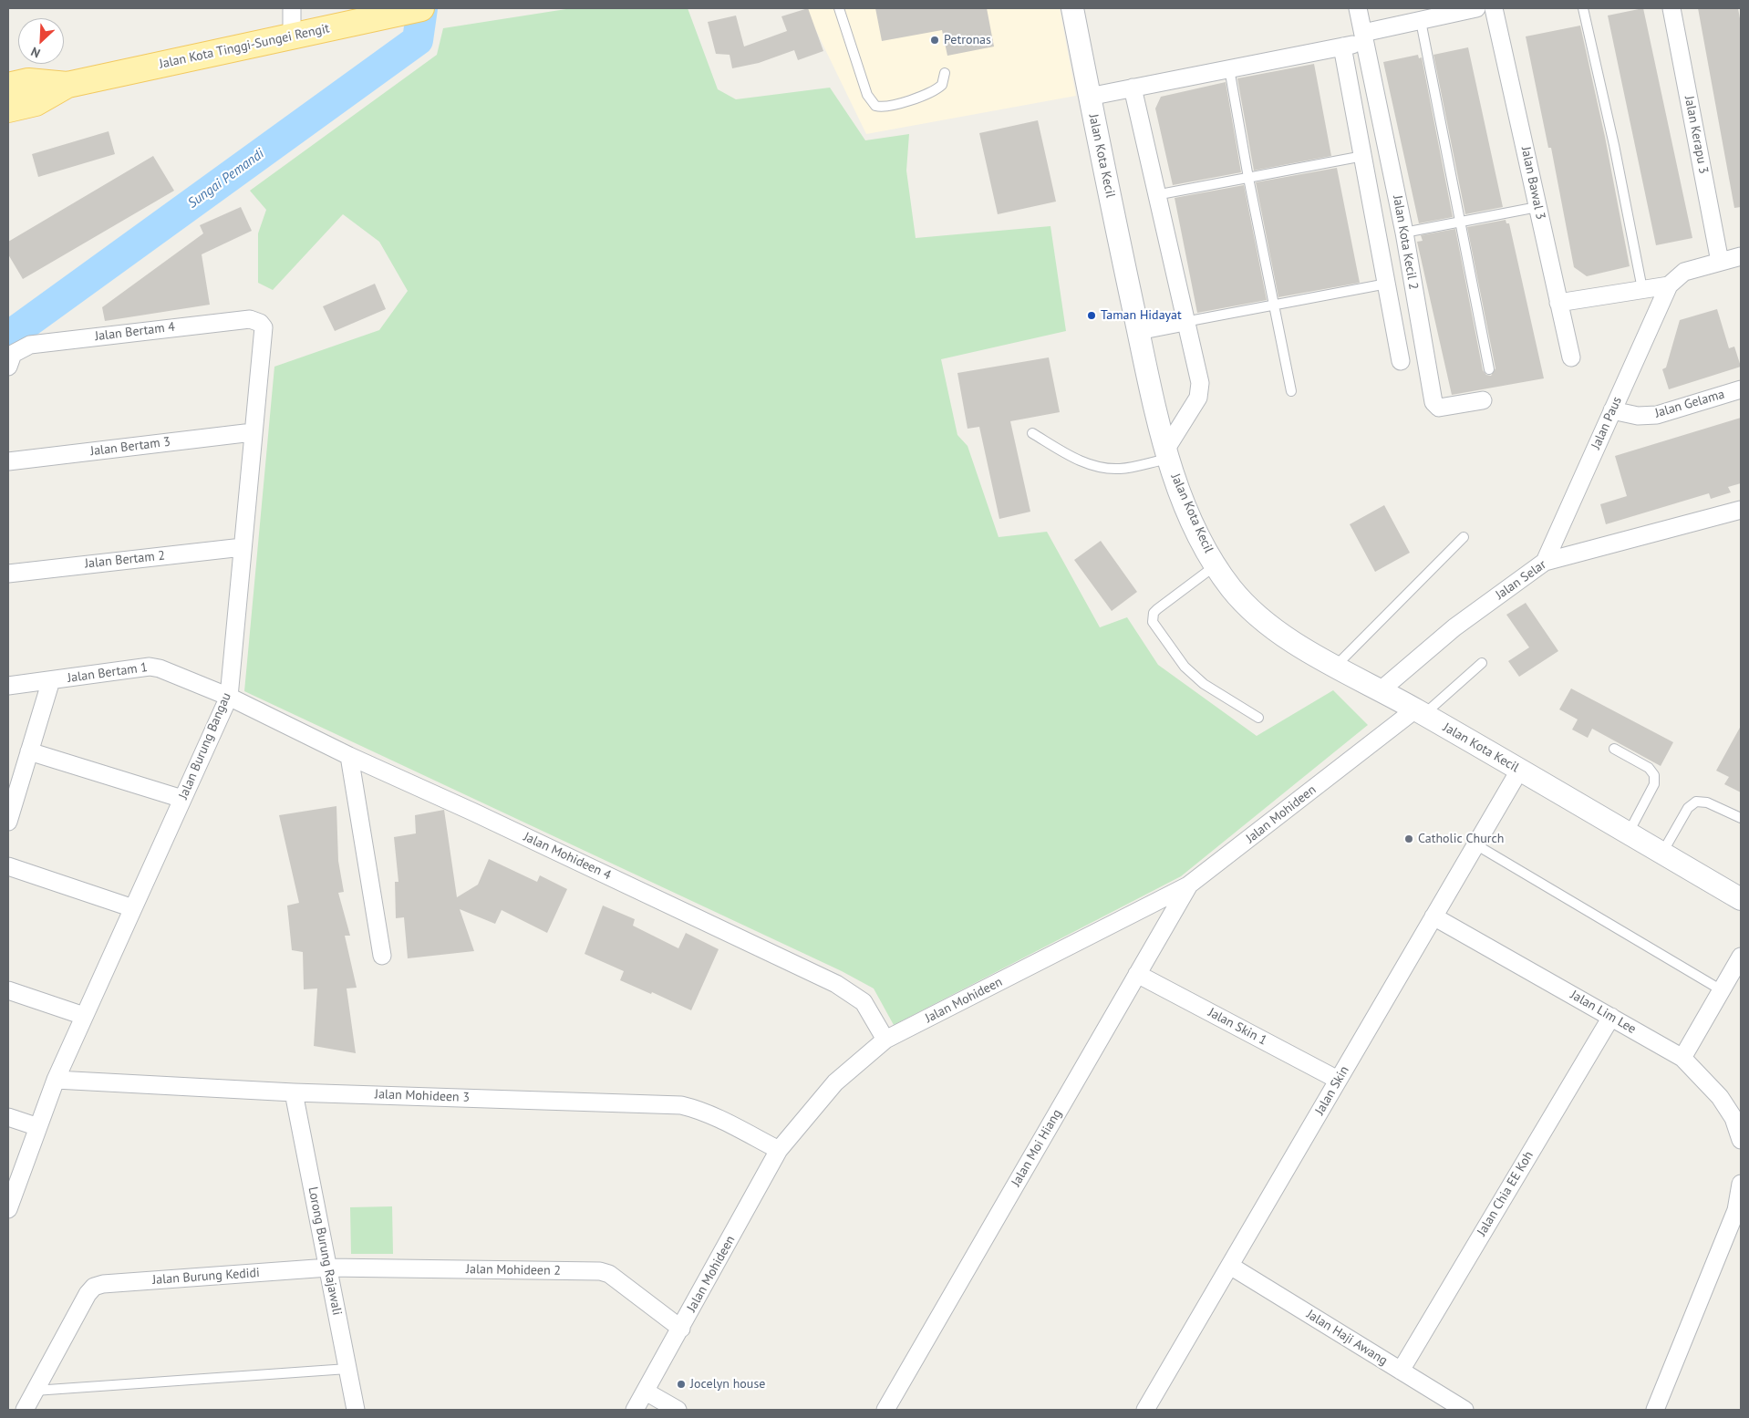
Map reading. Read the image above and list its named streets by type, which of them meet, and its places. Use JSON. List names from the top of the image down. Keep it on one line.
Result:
{"streets":{"main road":["Jalan Kota Tinggi-Sungei Rengit"],"street":["Jalan Kerapu 3","Jalan Kota Kecil","Jalan Bawal 3","Jalan Kota Kecil 2","Jalan Bertam 4","Jalan Gelama","Jalan Paus","Jalan Bertam 3","Jalan Bertam 2","Jalan Selar","Jalan Bertam 1","Jalan Burung Bangau","Jalan Mohideen","Jalan Mohideen 4","Jalan Lim Lee","Jalan Skin 1","Jalan Skin","Jalan Mohideen 3","Jalan Moi Hiang","Jalan Chia EE Koh","Lorong Burung Rajawali","Jalan Mohideen 2","Jalan Burung Kedidi","Jalan Haji Awang"]},"crossings":[["Jalan Kota Kecil","Jalan Selar"],["Jalan Kota Kecil","Jalan Mohideen"],["Jalan Kota Kecil","Jalan Skin"],["Jalan Bertam 4","Jalan Burung Bangau"],["Jalan Gelama","Jalan Paus"],["Jalan Paus","Jalan Selar"],["Jalan Bertam 3","Jalan Burung Bangau"],["Jalan Bertam 2","Jalan Burung Bangau"],["Jalan Bertam 1","Jalan Burung Bangau"],["Jalan Bertam 1","Jalan Mohideen 4"],["Jalan Burung Bangau","Jalan Mohideen 4"],["Jalan Burung Bangau","Jalan Mohideen 3"],["Jalan Mohideen","Jalan Mohideen 4"],["Jalan Mohideen","Jalan Mohideen 3"],["Jalan Mohideen","Jalan Moi Hiang"],["Jalan Mohideen","Jalan Mohideen 2"],["Jalan Lim Lee","Jalan Skin"],["Jalan Lim Lee","Jalan Chia EE Koh"],["Jalan Skin 1","Jalan Skin"],["Jalan Skin 1","Jalan Moi Hiang"],["Jalan Skin","Jalan Haji Awang"],["Jalan Mohideen 3","Lorong Burung Rajawali"],["Jalan Chia EE Koh","Jalan Haji Awang"],["Lorong Burung Rajawali","Jalan Mohideen 2"],["Lorong Burung Rajawali","Jalan Burung Kedidi"],["Jalan Mohideen 2","Jalan Burung Kedidi"]],"water":["Sungai Pemandi"],"places":["Petronas","Taman Hidayat","Catholic Church","Jocelyn house"],"north":"bottom left"}
